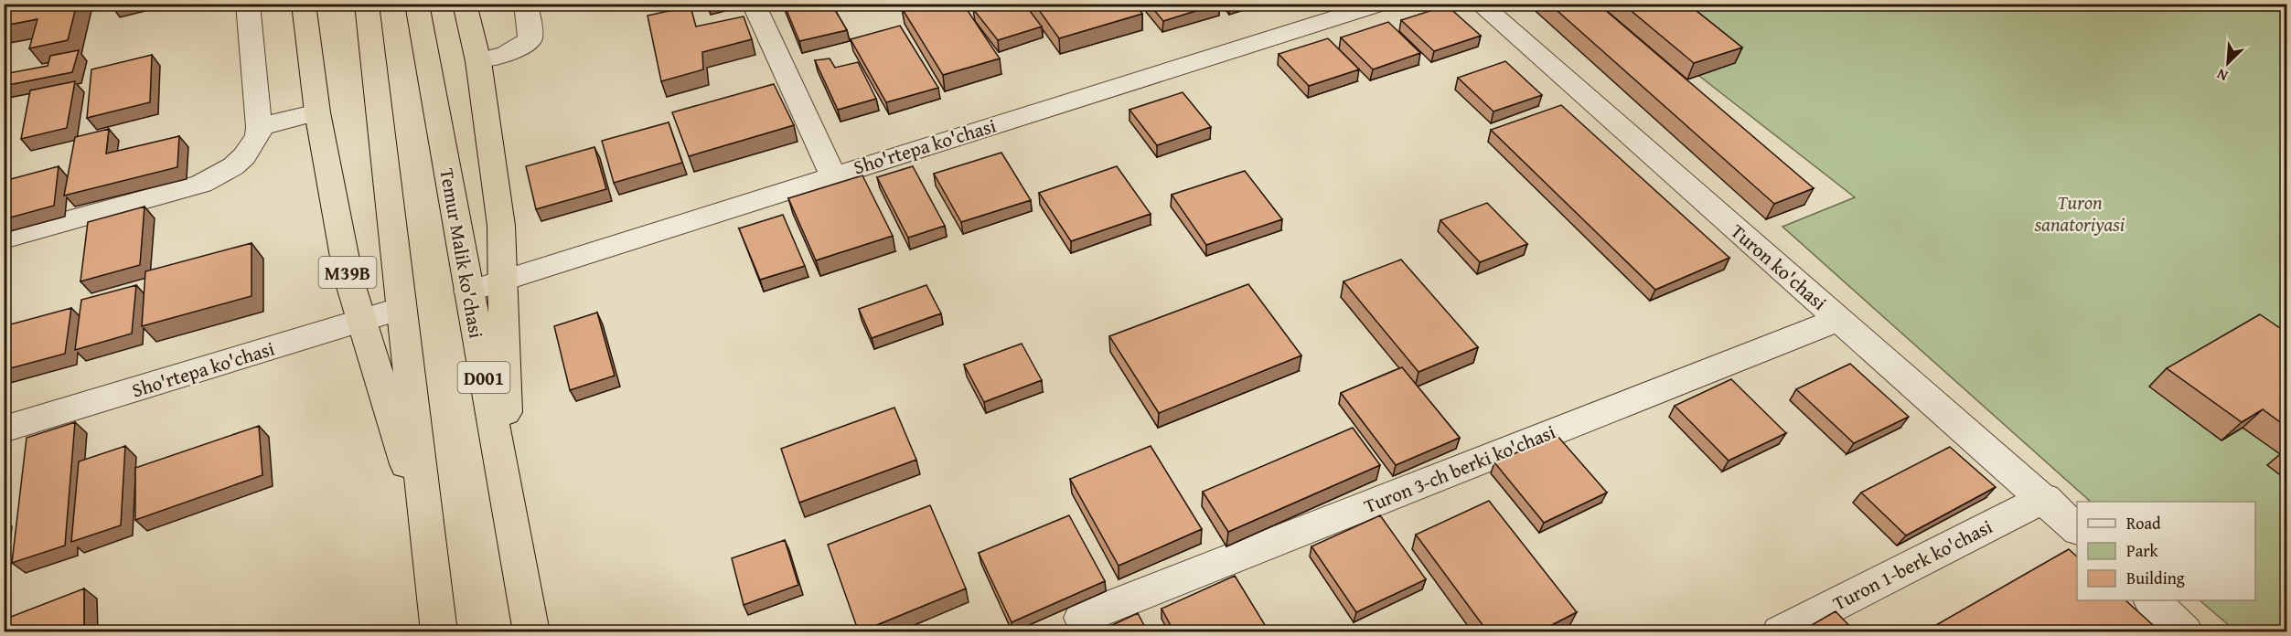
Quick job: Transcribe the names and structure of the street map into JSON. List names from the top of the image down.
{
  "streets": {
    "highway": ["Temur Malik ko'chasi", "M39B", "D001"],
    "street": [
      "Sho'rtepa ko'chasi",
      "Turon ko'chasi",
      "Turon 3-ch berki ko'chasi",
      "Turon 1-berk ko'chasi"
    ]
  },
  "crossings": [
    ["Sho'rtepa ko'chasi", "Temur Malik ko'chasi"],
    ["Sho'rtepa ko'chasi", "M39B"],
    ["Turon ko'chasi", "Turon 3-ch berki ko'chasi"],
    ["Turon ko'chasi", "Turon 1-berk ko'chasi"]
  ],
  "parks": ["Turon sanatoriyasi"],
  "legend": ["Road", "Park", "Building"],
  "north": "bottom left"
}
